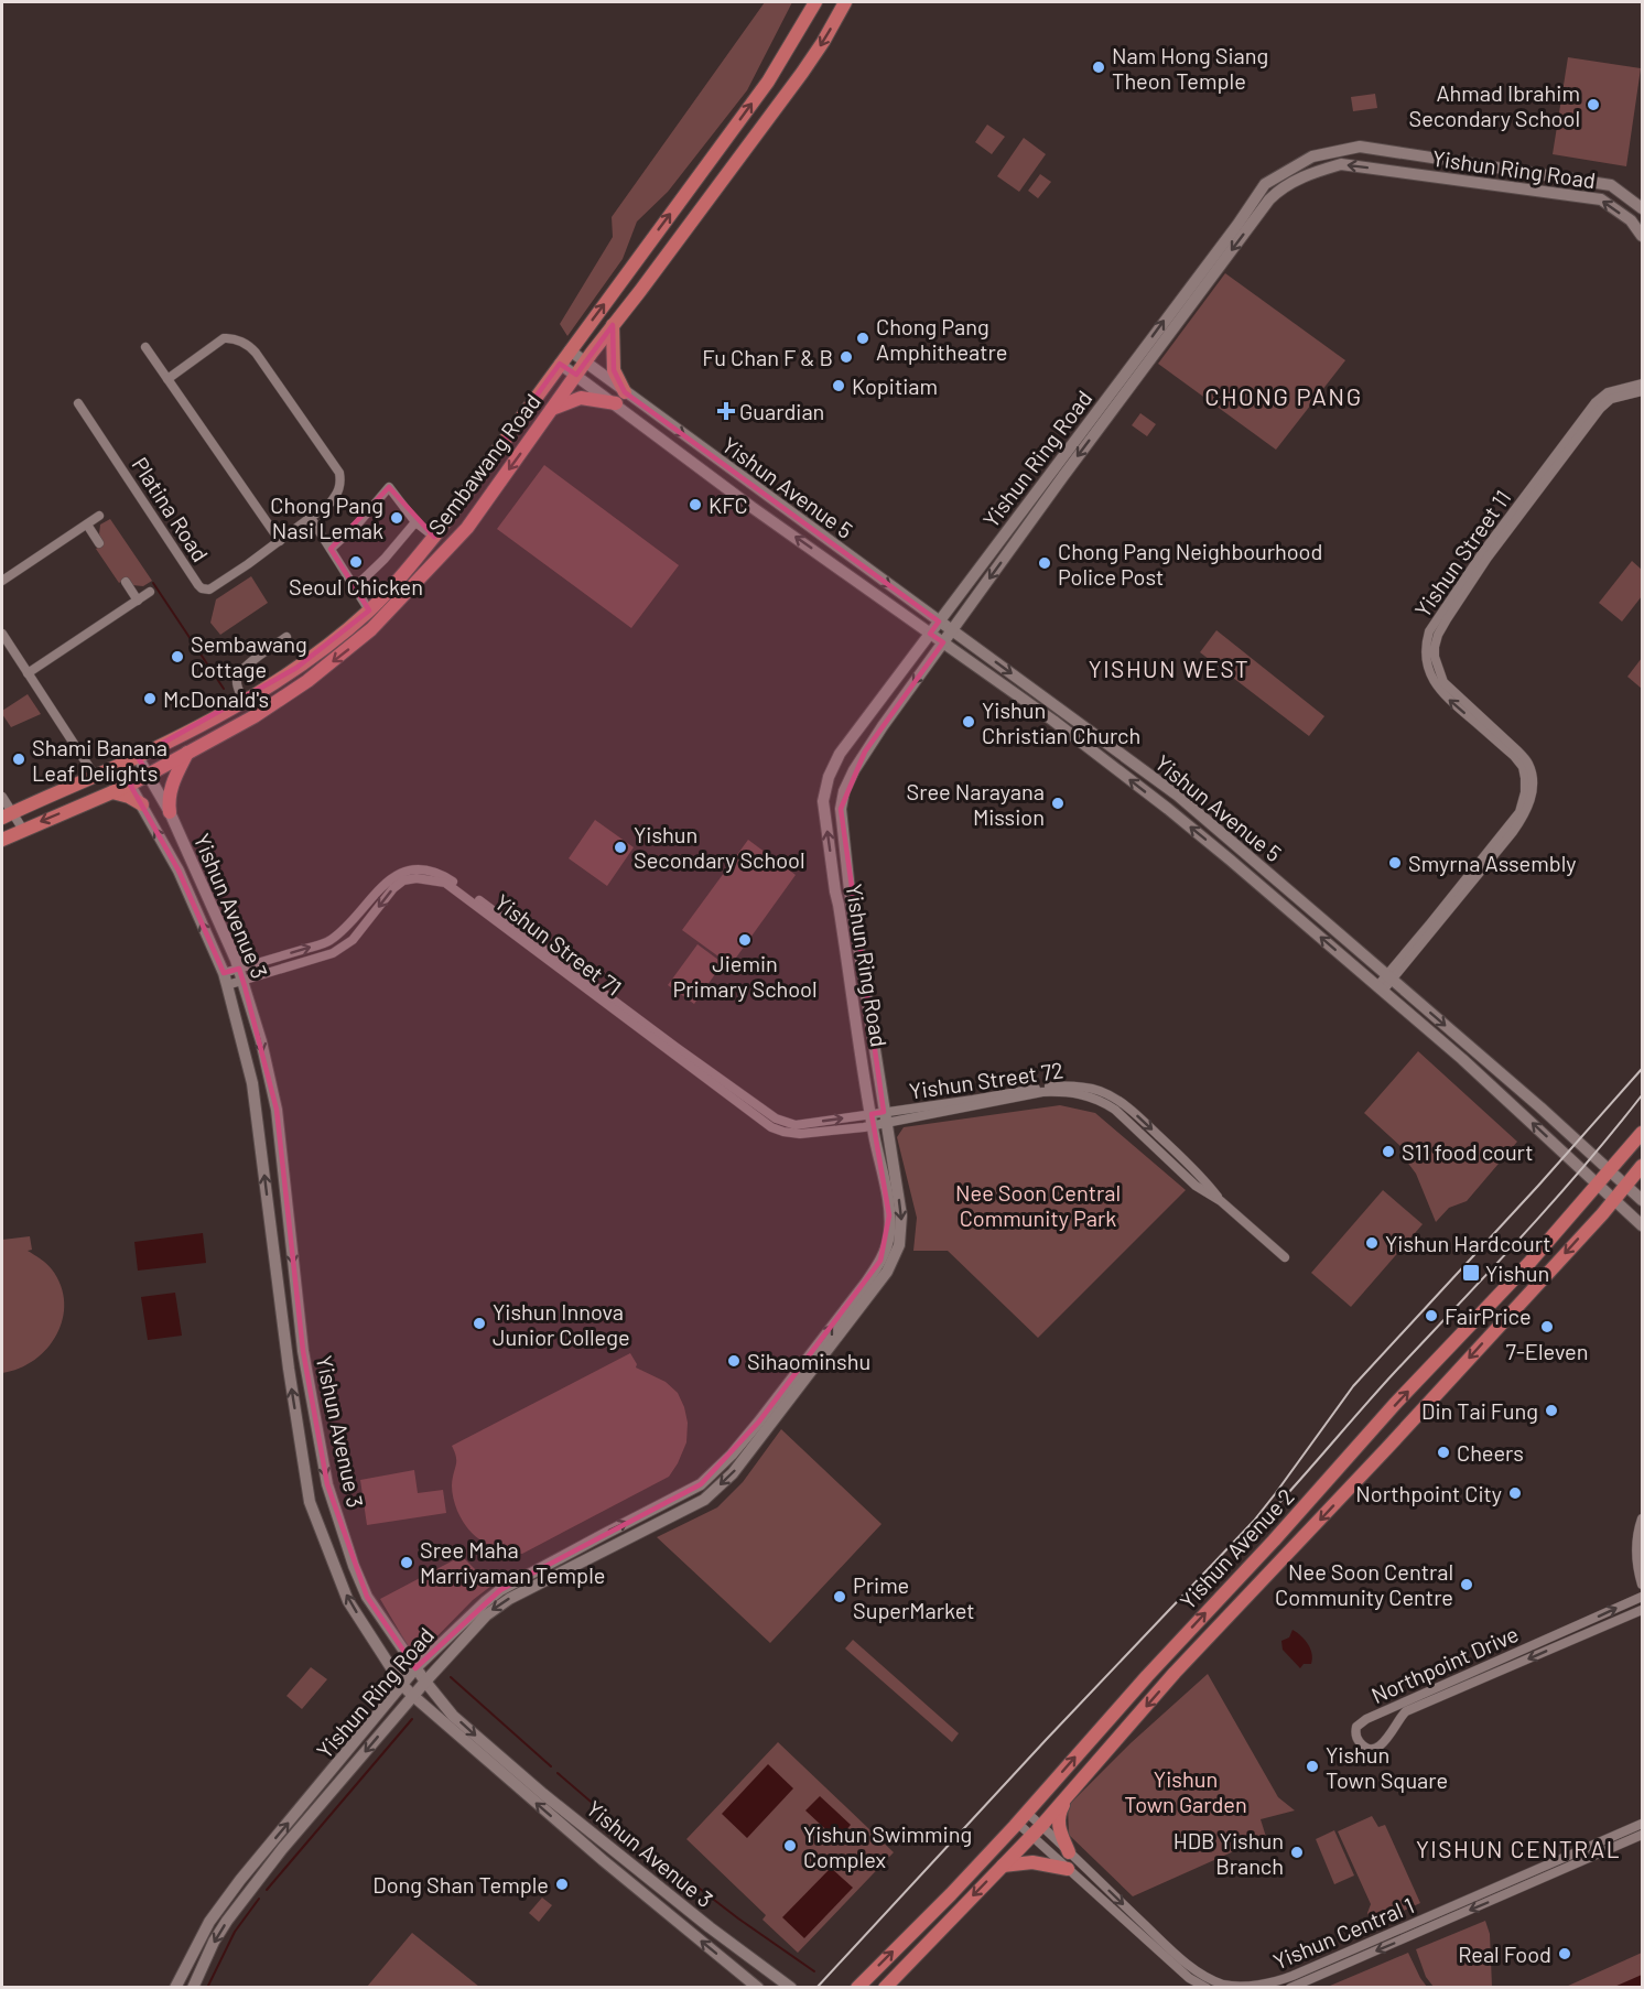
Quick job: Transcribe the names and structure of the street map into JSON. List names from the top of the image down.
{
  "streets": {
    "main road": [
      "Yishun Ring Road",
      "Sembawang Road",
      "Yishun Avenue 5",
      "Yishun Avenue 3",
      "Yishun Avenue 2"
    ],
    "street": [
      "Platina Road",
      "Yishun Street 11",
      "Yishun Street 71",
      "Yishun Street 72",
      "Northpoint Drive",
      "Yishun Central 1"
    ]
  },
  "crossings": [
    ["Yishun Ring Road", "Yishun Avenue 5"],
    ["Yishun Ring Road", "Yishun Avenue 3"],
    ["Yishun Ring Road", "Yishun Street 71"],
    ["Yishun Ring Road", "Yishun Street 72"],
    ["Sembawang Road", "Yishun Avenue 5"],
    ["Sembawang Road", "Yishun Avenue 3"],
    ["Yishun Avenue 5", "Yishun Street 11"],
    ["Yishun Avenue 5", "Yishun Avenue 2"],
    ["Yishun Avenue 3", "Yishun Street 71"],
    ["Yishun Street 71", "Yishun Street 72"],
    ["Yishun Avenue 2", "Yishun Central 1"]
  ],
  "one_way": ["Yishun Street 11"],
  "districts": ["CHONG PANG", "YISHUN WEST", "YISHUN CENTRAL"],
  "parks": ["Nee Soon Central Community Park", "Yishun Town Garden"],
  "places": {
    "other": [
      "Nam Hong Siang Theon Temple",
      "Ahmad Ibrahim Secondary School",
      "Chong Pang Amphitheatre",
      "Fu Chan F & B",
      "Kopitiam",
      "KFC",
      "Chong Pang Nasi Lemak",
      "Seoul Chicken",
      "Chong Pang Neighbourhood Police Post",
      "Sembawang Cottage",
      "McDonald's",
      "Yishun Christian Church",
      "Shami Banana Leaf Delights",
      "Sree Narayana Mission",
      "Yishun Secondary School",
      "Smyrna Assembly",
      "Jiemin Primary School",
      "S11 food court",
      "Yishun Hardcourt",
      "FairPrice",
      "Yishun Innova Junior College",
      "7-Eleven",
      "Sihaominshu",
      "Din Tai Fung",
      "Cheers",
      "Northpoint City",
      "Sree Maha Marriyaman Temple",
      "Nee Soon Central Community Centre",
      "Prime SuperMarket",
      "Yishun Town Square",
      "Yishun Swimming Complex",
      "HDB Yishun Branch",
      "Dong Shan Temple",
      "Real Food"
    ],
    "health": ["Guardian"],
    "transit": ["Yishun"]
  }
}
